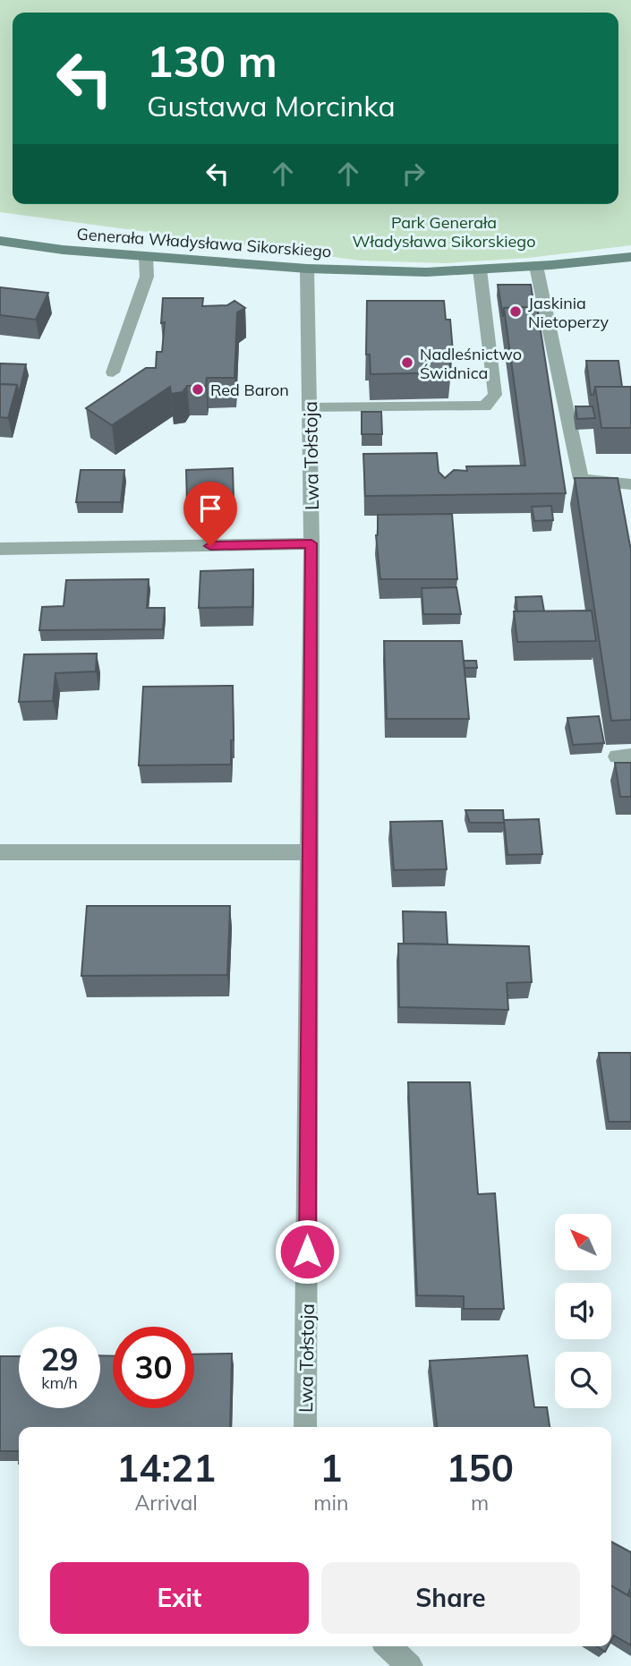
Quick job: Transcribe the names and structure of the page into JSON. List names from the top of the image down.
{
  "streets": {
    "street": ["Generała Władysława Sikorskiego", "Lwa Tołstoja"]
  },
  "crossings": [
    ["Generała Władysława Sikorskiego", "Lwa Tołstoja"]
  ],
  "parks": ["Park Generała Władysława Sikorskiego"],
  "places": ["Jaskinia Nietoperzy", "Nadleśnictwo Świdnica", "Red Baron"],
  "north": "top left",
  "page": {
    "turn": ["130 m", "Gustawa Morcinka"],
    "speed": "29 km/h",
    "limit": "30",
    "eta": [
      "14:21",
      "Arrival",
      "1",
      "min",
      "150",
      "m"
    ],
    "buttons": ["Exit", "Share"]
  }
}
